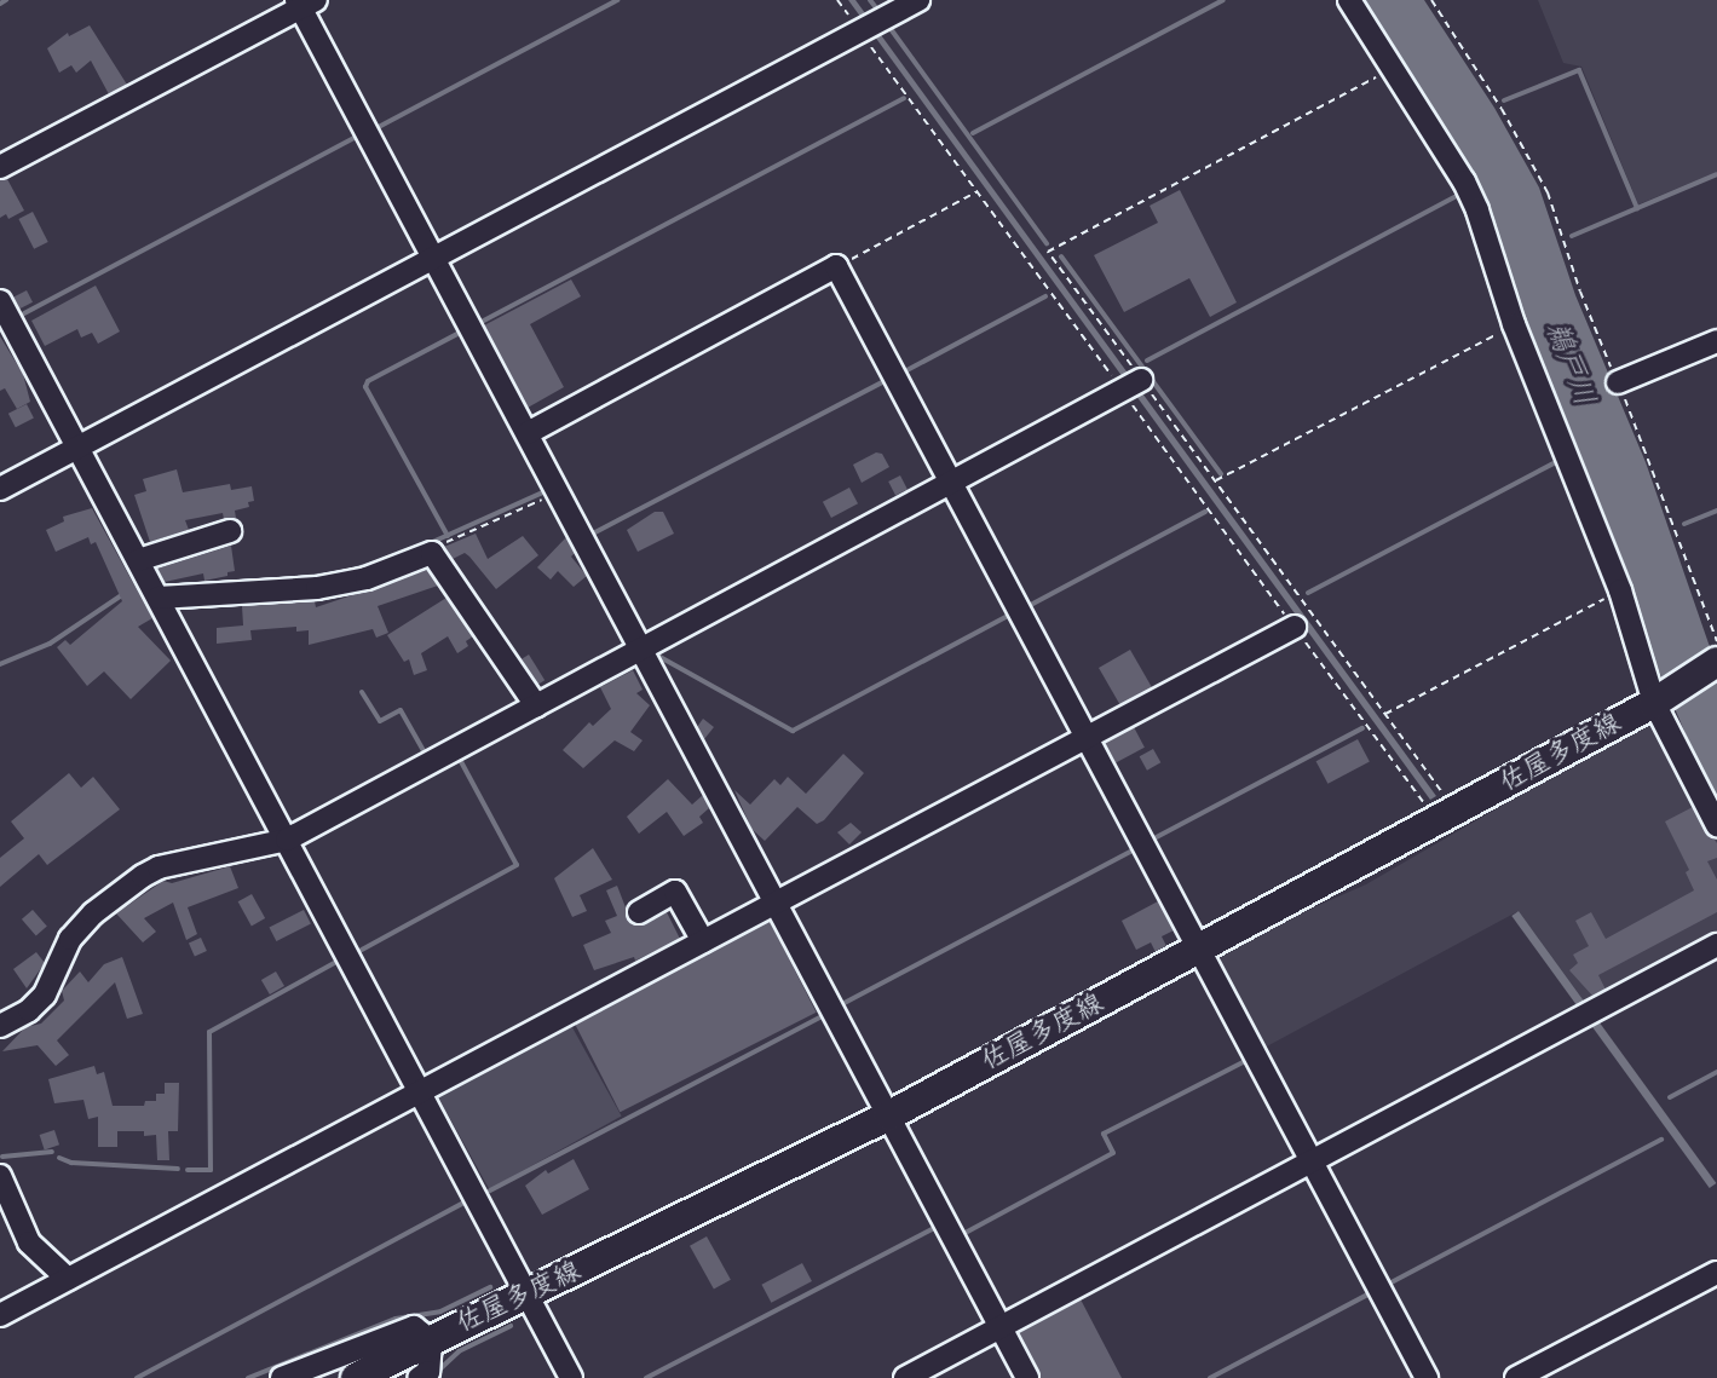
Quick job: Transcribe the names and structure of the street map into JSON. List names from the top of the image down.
{
  "streets": {
    "main road": ["佐屋多度線"]
  },
  "water": ["鵜戸川"]
}
